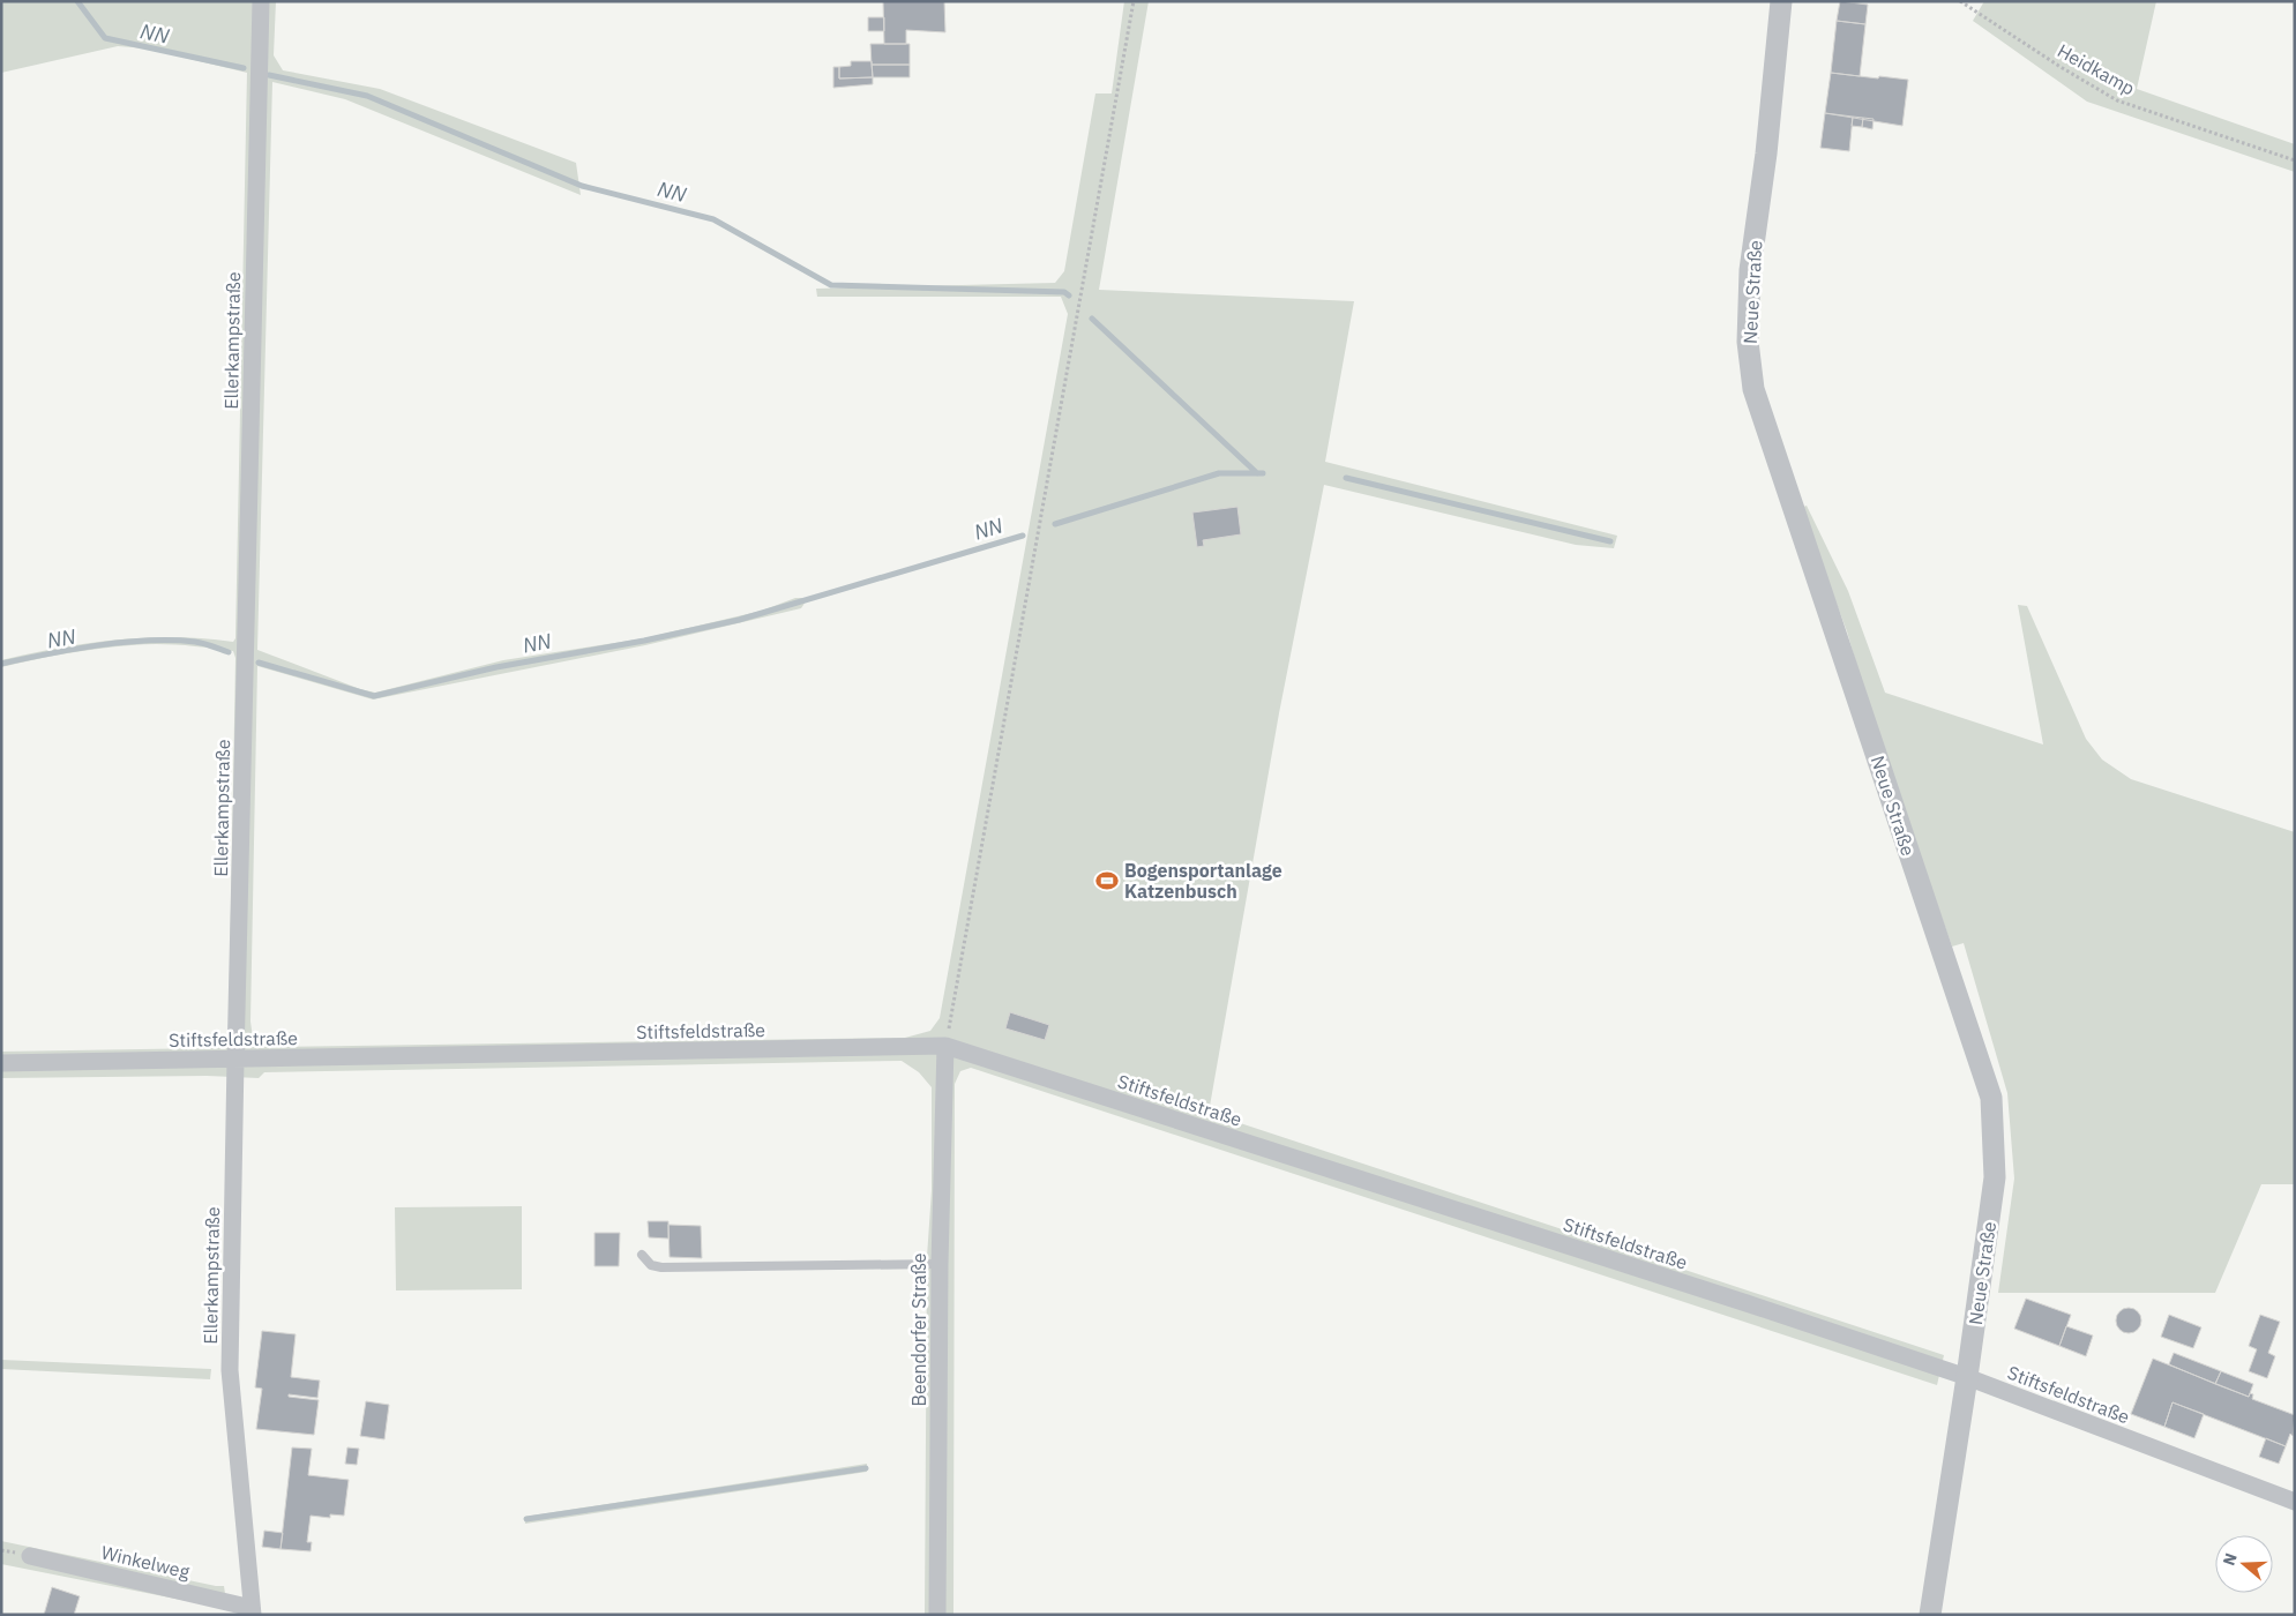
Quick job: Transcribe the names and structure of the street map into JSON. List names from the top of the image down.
{
  "streets": {
    "street": [
      "Neue Straße",
      "Ellerkampstraße",
      "Stiftsfeldstraße",
      "Beendorfer Straße",
      "Winkelweg"
    ],
    "path": ["Heidkamp"]
  },
  "crossings": [
    ["Neue Straße", "Stiftsfeldstraße"],
    ["Ellerkampstraße", "Stiftsfeldstraße"],
    ["Ellerkampstraße", "Winkelweg"],
    ["Stiftsfeldstraße", "Beendorfer Straße"]
  ],
  "water": ["NN"],
  "places": {
    "sports": ["Bogensportanlage Katzenbusch"]
  },
  "north": "left"
}
